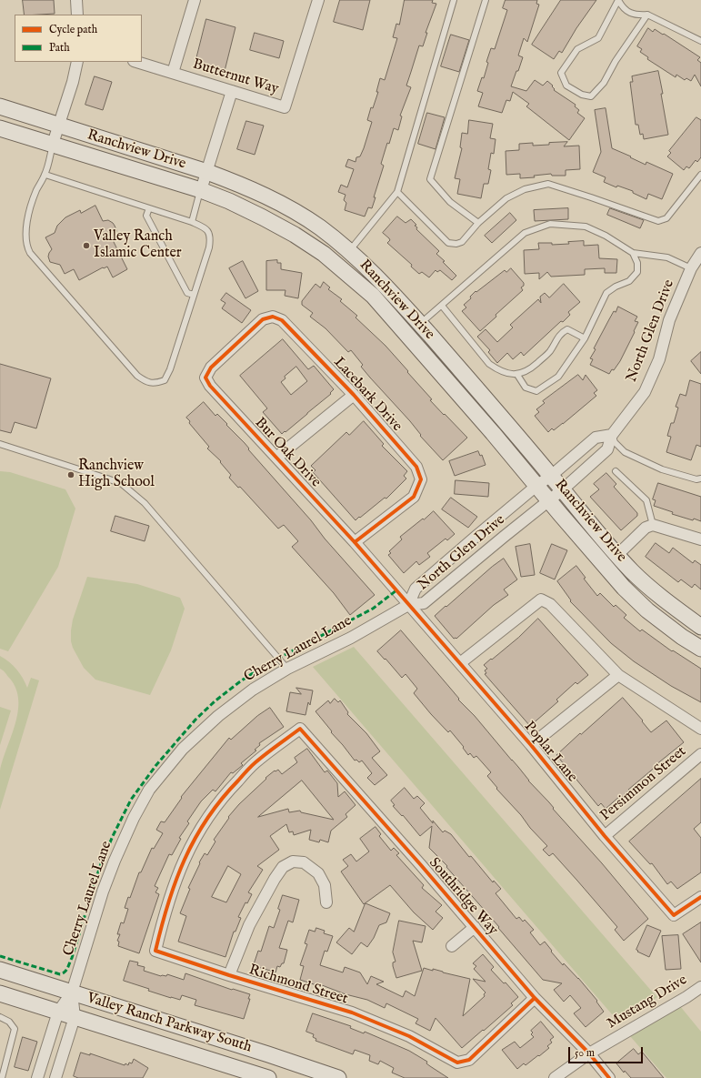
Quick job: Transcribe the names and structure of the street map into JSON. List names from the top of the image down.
{
  "streets": {
    "street": [
      "Butternut Way",
      "Ranchview Drive",
      "North Glen Drive",
      "Lacebark Drive",
      "Bur Oak Drive",
      "Cherry Laurel Lane",
      "Poplar Lane",
      "Persimmon Street",
      "Southridge Way",
      "Richmond Street",
      "Mustang Drive",
      "Valley Ranch Parkway South"
    ]
  },
  "crossings": [
    ["Ranchview Drive", "North Glen Drive"],
    ["North Glen Drive", "Bur Oak Drive"],
    ["North Glen Drive", "Cherry Laurel Lane"],
    ["North Glen Drive", "Poplar Lane"],
    ["Lacebark Drive", "Bur Oak Drive"],
    ["Bur Oak Drive", "Cherry Laurel Lane"],
    ["Bur Oak Drive", "Poplar Lane"],
    ["Cherry Laurel Lane", "Poplar Lane"],
    ["Cherry Laurel Lane", "Valley Ranch Parkway South"],
    ["Poplar Lane", "Persimmon Street"],
    ["Southridge Way", "Richmond Street"],
    ["Southridge Way", "Mustang Drive"]
  ],
  "places": ["Valley Ranch Islamic Center", "Ranchview High School"],
  "legend": ["Cycle path", "Path"],
  "scale_bar": "50 m"
}
